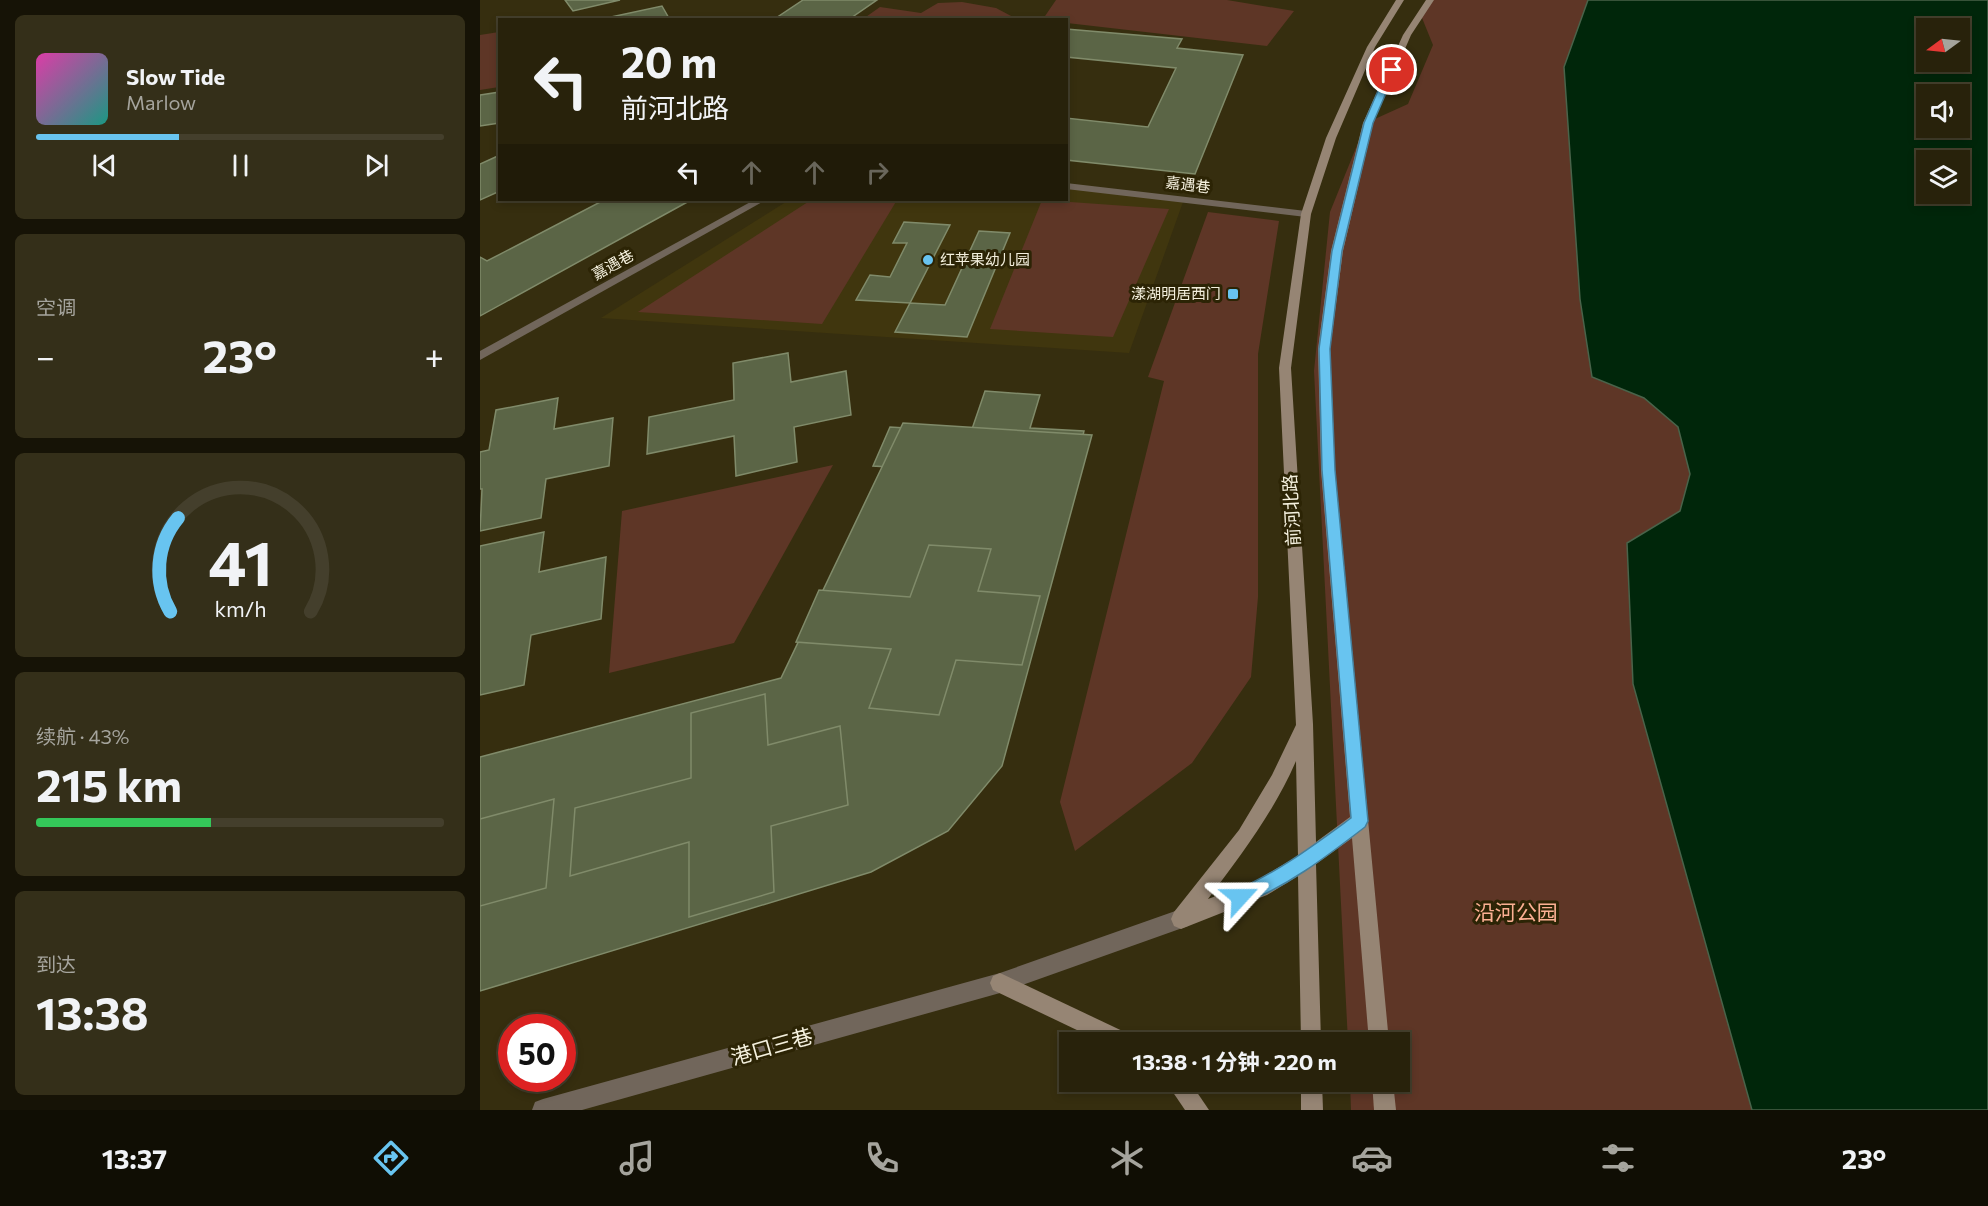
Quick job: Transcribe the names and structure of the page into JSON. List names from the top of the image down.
{
  "streets": {
    "main road": ["前河北路"],
    "street": ["嘉遇巷", "港口三巷"]
  },
  "crossings": [
    ["嘉遇巷", "前河北路"]
  ],
  "parks": ["沿河公园"],
  "places": {
    "other": ["红苹果幼儿园"],
    "transit": ["漾湖明居西门"]
  },
  "north": "left",
  "page": {
    "turn": ["20 m", "前河北路"],
    "song": ["Slow Tide", "Marlow"],
    "tile": [
      "空调",
      ["续航 · 43%", "215 km"],
      ["到达", "13:38"]
    ],
    "heat": ["−", "23°", "+"],
    "limit": "50",
    "trip": "13:38 · 1 分钟 · 220 m",
    "tabs": ["13:37", "23°"],
    "gauge": ["41", "km/h"]
  }
}
